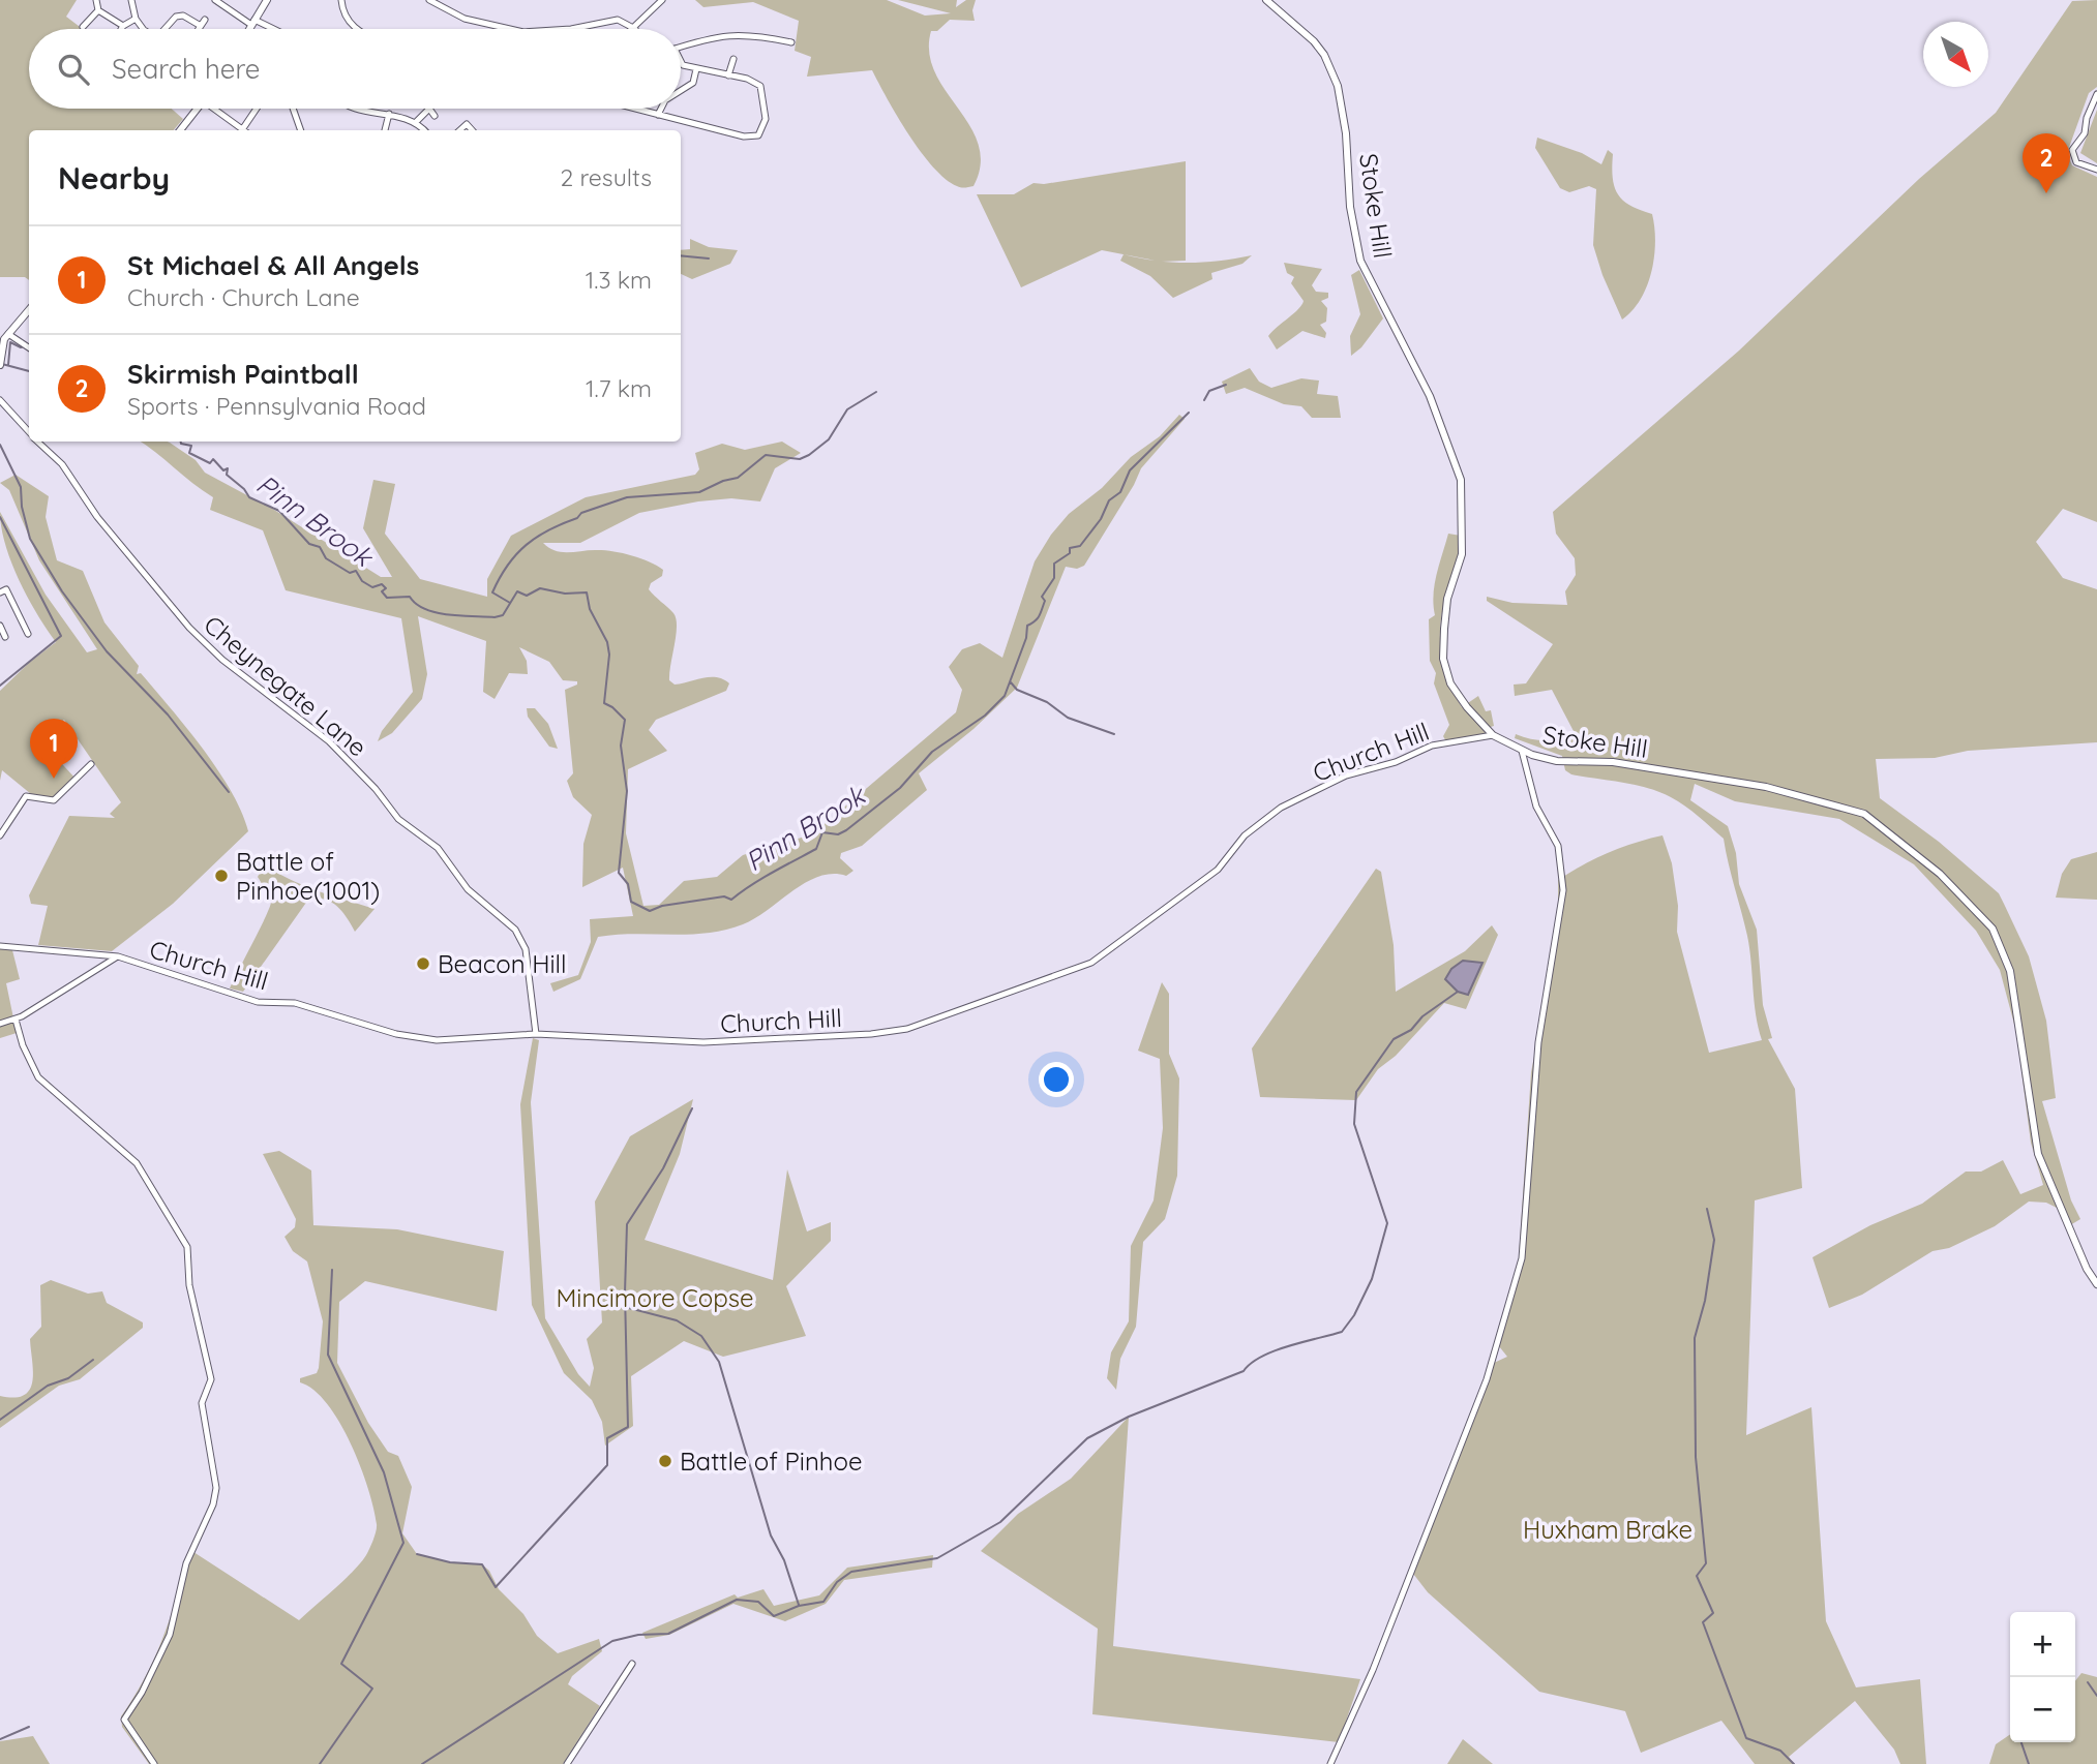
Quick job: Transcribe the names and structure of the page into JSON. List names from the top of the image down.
{
  "streets": {
    "street": ["Stoke Hill", "Cheynegate Lane", "Church Hill"]
  },
  "crossings": [
    ["Stoke Hill", "Church Hill"],
    ["Cheynegate Lane", "Church Hill"]
  ],
  "water": ["Pinn Brook"],
  "parks": ["Mincimore Copse", "Huxham Brake"],
  "places": ["Battle of Pinhoe(1001)", "Beacon Hill", "Battle of Pinhoe"],
  "north": "bottom right",
  "page": {
    "search": "Search here",
    "heading": ["Nearby", "2 results"],
    "pins": ["2", "1"],
    "list": [
      {
        "mark": "1",
        "name": "St Michael & All Angels",
        "note": "Church · Church Lane",
        "value": "1.3 km"
      },
      {
        "mark": "2",
        "name": "Skirmish Paintball",
        "note": "Sports · Pennsylvania Road",
        "value": "1.7 km"
      }
    ],
    "map_buttons": ["+", "−"]
  }
}
